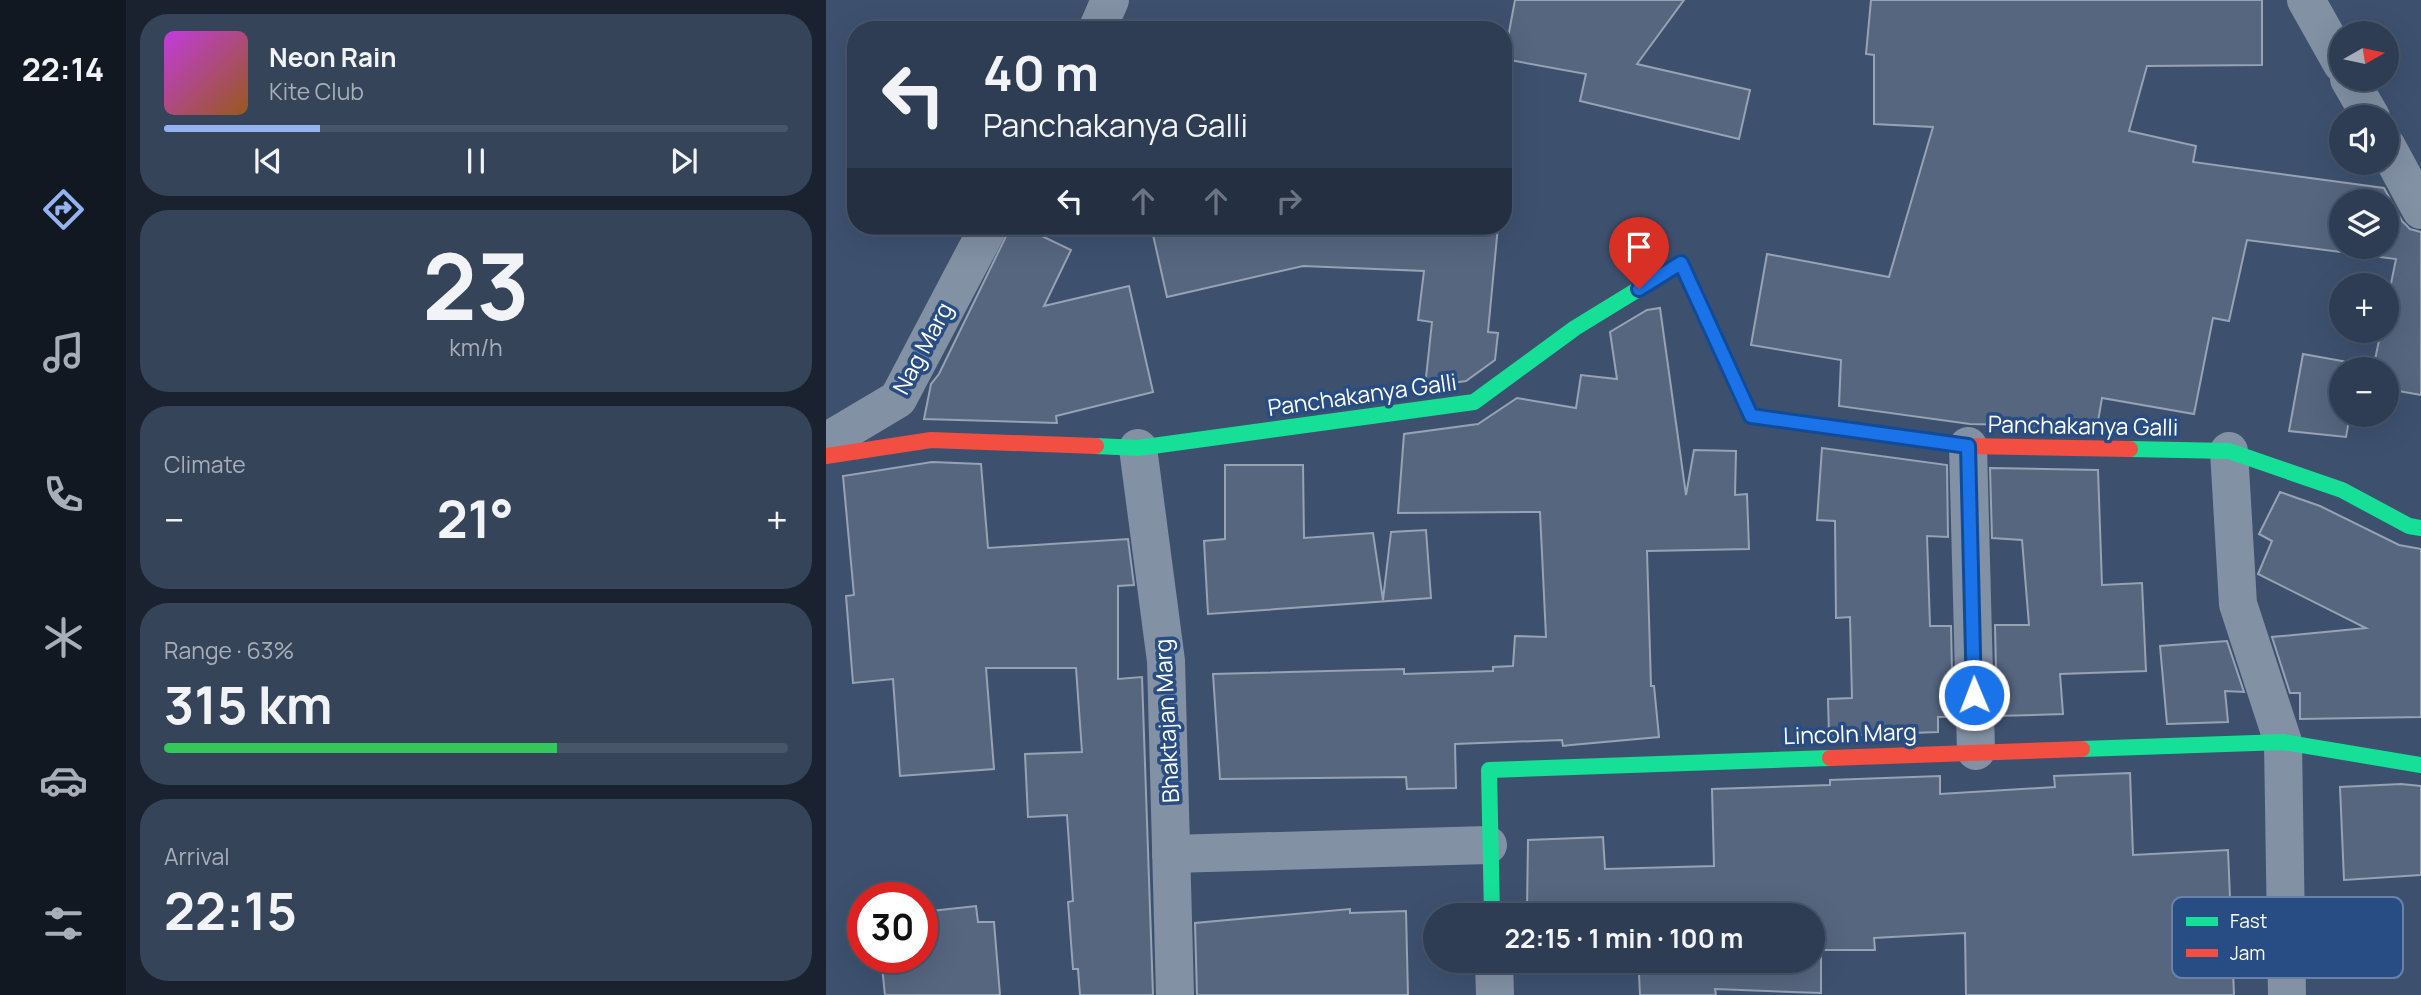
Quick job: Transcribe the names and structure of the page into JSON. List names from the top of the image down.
{
  "streets": {
    "street": [
      "Nag Marg",
      "Panchakanya Galli",
      "Bhaktajan Marg",
      "Lincoln Marg"
    ]
  },
  "crossings": [
    ["Panchakanya Galli", "Bhaktajan Marg"]
  ],
  "legend": ["Fast", "Jam"],
  "north": "right",
  "page": {
    "tabs": "22:14",
    "map_buttons": ["+", "−"],
    "turn": ["40 m", "Panchakanya Galli"],
    "song": ["Neon Rain", "Kite Club"],
    "tile": [
      ["23", "km/h"],
      "Climate",
      ["Range · 63%", "315 km"],
      ["Arrival", "22:15"]
    ],
    "heat": ["−", "21°", "+"],
    "limit": "30",
    "trip": "22:15 · 1 min · 100 m"
  }
}
